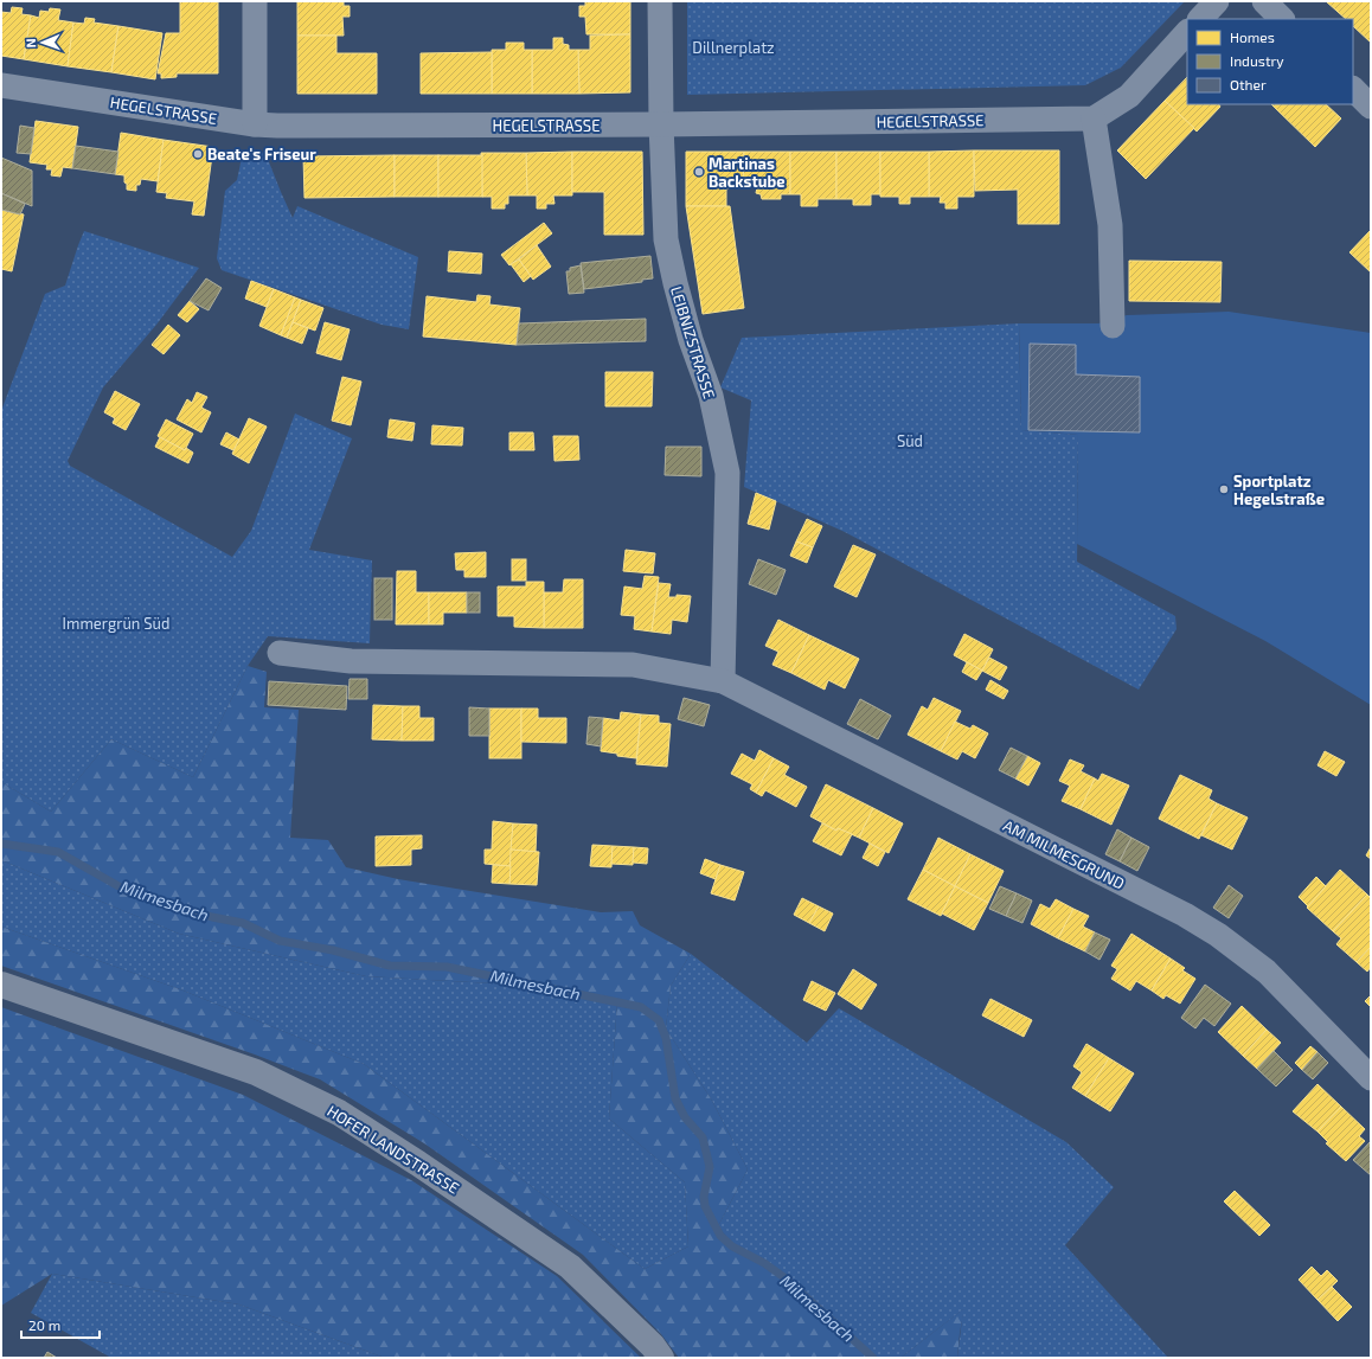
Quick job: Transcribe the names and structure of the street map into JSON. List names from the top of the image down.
{
  "streets": {
    "main road": ["HOFER LANDSTRASSE"],
    "street": ["HEGELSTRASSE", "LEIBNIZSTRASSE", "AM MILMESGRUND"]
  },
  "crossings": [
    ["HEGELSTRASSE", "LEIBNIZSTRASSE"],
    ["LEIBNIZSTRASSE", "AM MILMESGRUND"]
  ],
  "water": ["Milmesbach"],
  "parks": ["Dillnerplatz", "Süd", "Immergrün Süd"],
  "places": ["Beate's Friseur", "Martinas Backstube", "Sportplatz Hegelstraße"],
  "legend": ["Homes", "Industry", "Other"],
  "scale_bar": "20 m",
  "north": "left"
}
